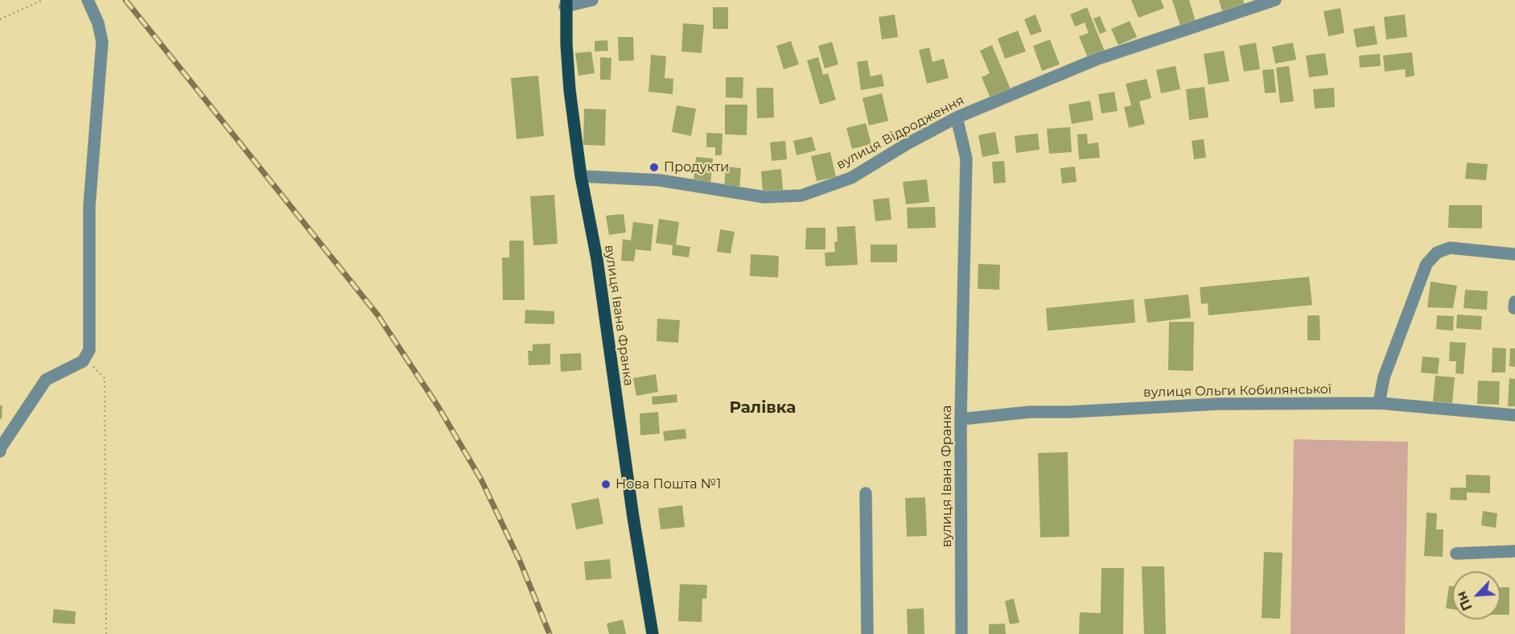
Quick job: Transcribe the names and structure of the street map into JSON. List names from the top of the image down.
{
  "streets": {
    "main road": ["вулиця Івана Франка"],
    "street": ["вулиця Відродження", "вулиця Ольги Кобилянської"]
  },
  "crossings": [
    ["вулиця Відродження", "вулиця Івана Франка"],
    ["вулиця Івана Франка", "вулиця Ольги Кобилянської"]
  ],
  "districts": ["Ралівка"],
  "places": ["Продукти", "Нова Пошта №1"],
  "north": "bottom left"
}
